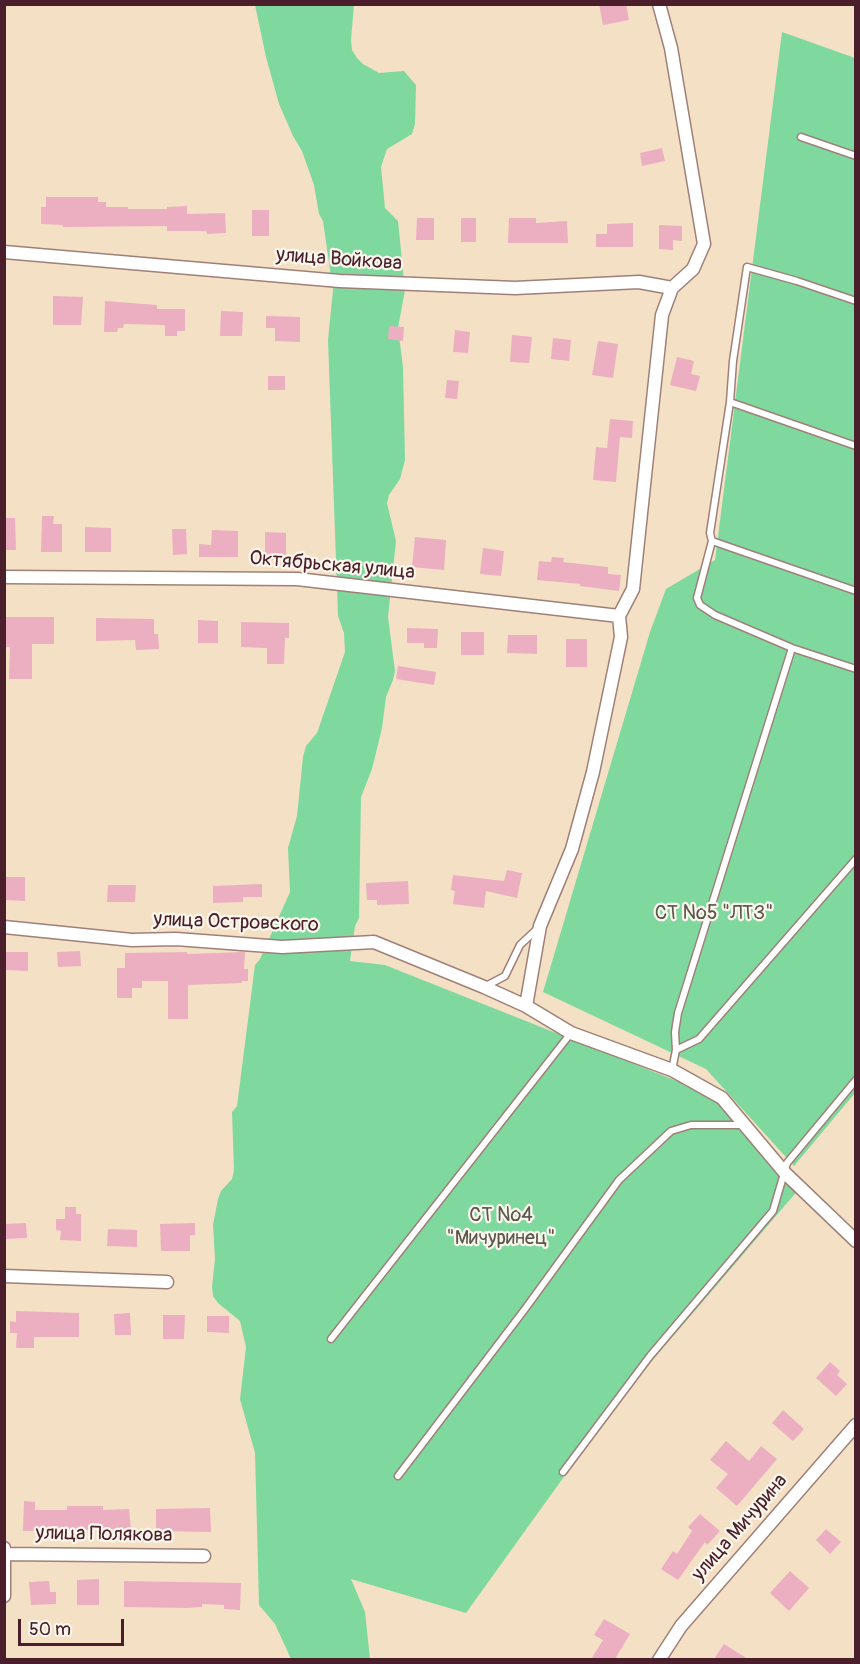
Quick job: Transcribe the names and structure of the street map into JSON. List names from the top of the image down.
{
  "streets": {
    "street": [
      "улица Войкова",
      "Октябрьская улица",
      "улица Островского",
      "улица Мичурина",
      "улица Полякова"
    ]
  },
  "parks": ["СТ №5 \"ЛТЗ\"", "СТ №4 \"Мичуринец\""],
  "scale_bar": "50 m"
}
